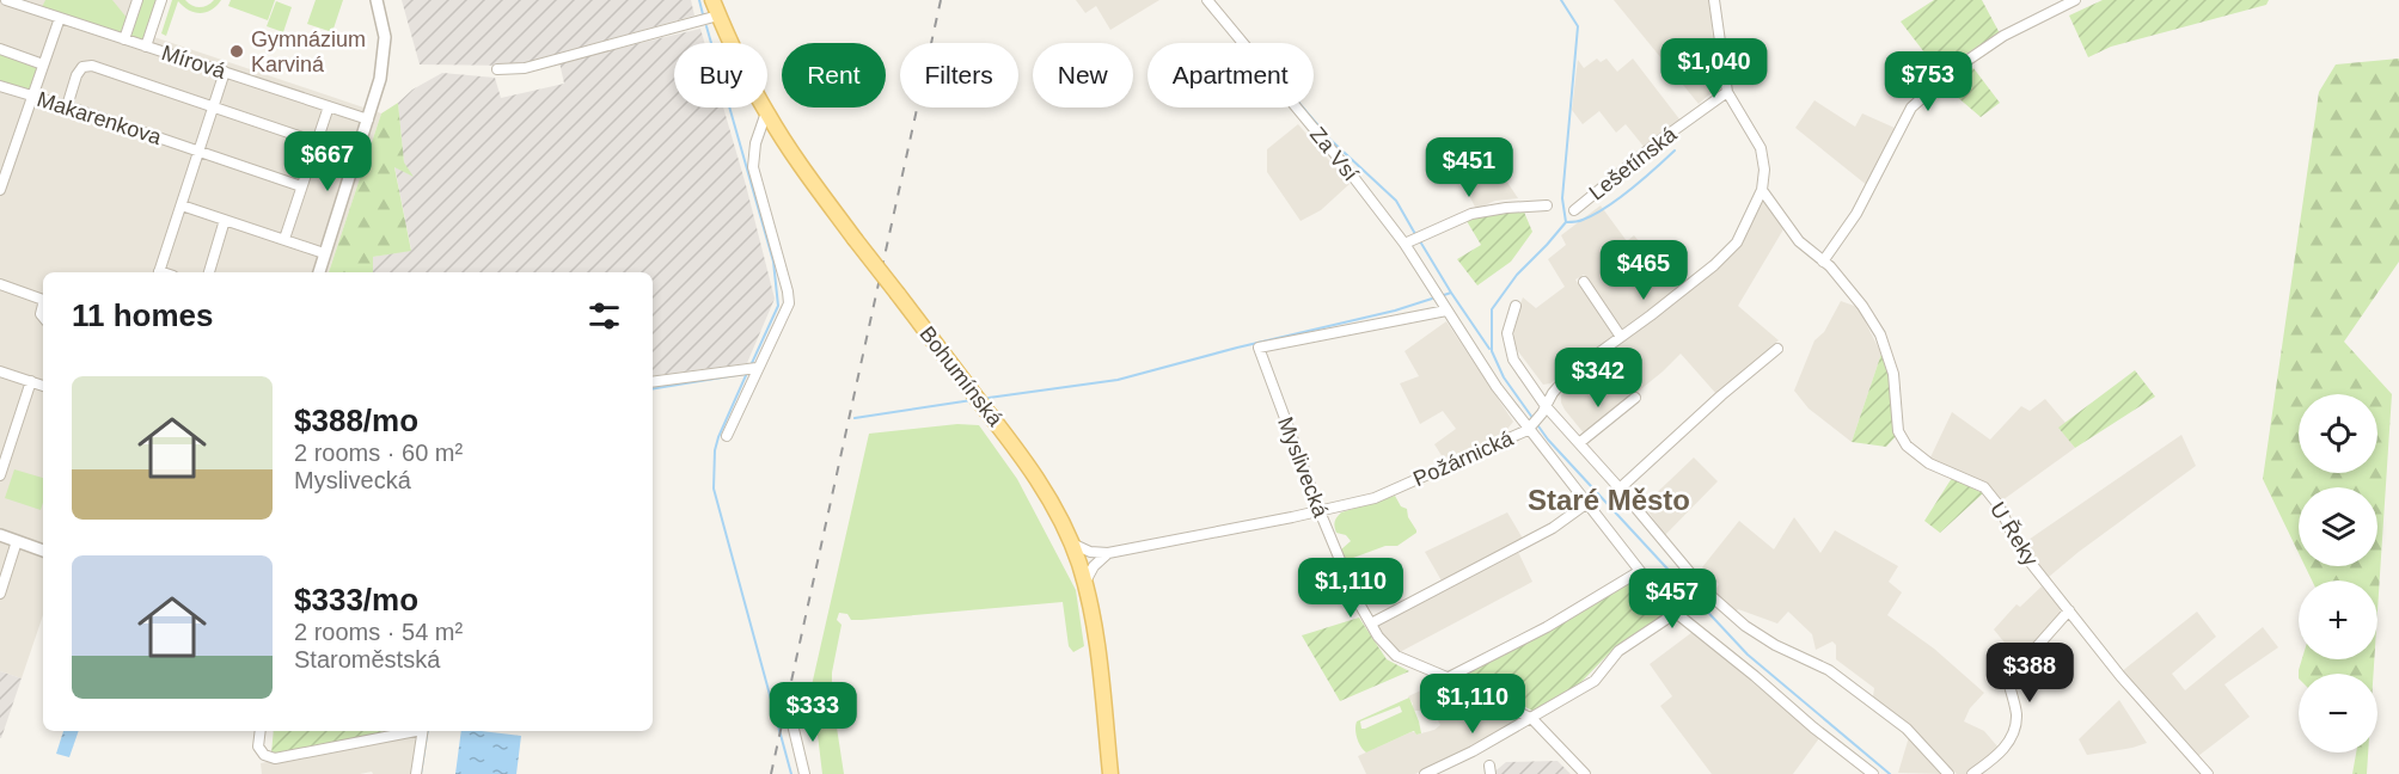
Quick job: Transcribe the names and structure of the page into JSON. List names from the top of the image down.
{
  "streets": {
    "main road": ["Bohumínská"],
    "street": [
      "Mírová",
      "Makarenkova",
      "Za Vsí",
      "Lešetínská",
      "Požárnická",
      "Myslivecká",
      "U Řeky"
    ]
  },
  "crossings": [
    ["Mírová", "Makarenkova"],
    ["Za Vsí", "Požárnická"],
    ["Za Vsí", "Myslivecká"],
    ["Požárnická", "Myslivecká"]
  ],
  "districts": ["Staré Město"],
  "places": ["Gymnázium Karviná"],
  "page": {
    "price": [
      "$1,040",
      "$753",
      "$667",
      "$451",
      "$465",
      "$342",
      "$1,110",
      "$457",
      "$388",
      "$1,110",
      "$333"
    ],
    "chip": [
      "Buy",
      "Rent",
      "Filters",
      "New",
      "Apartment"
    ],
    "heading": "11 homes",
    "list": [
      {
        "name": "$388/mo",
        "note": "2 rooms · 60 m² · Myslivecká"
      },
      {
        "name": "$333/mo",
        "note": "2 rooms · 54 m² · Staroměstská"
      }
    ],
    "map_buttons": ["+", "−"]
  }
}
